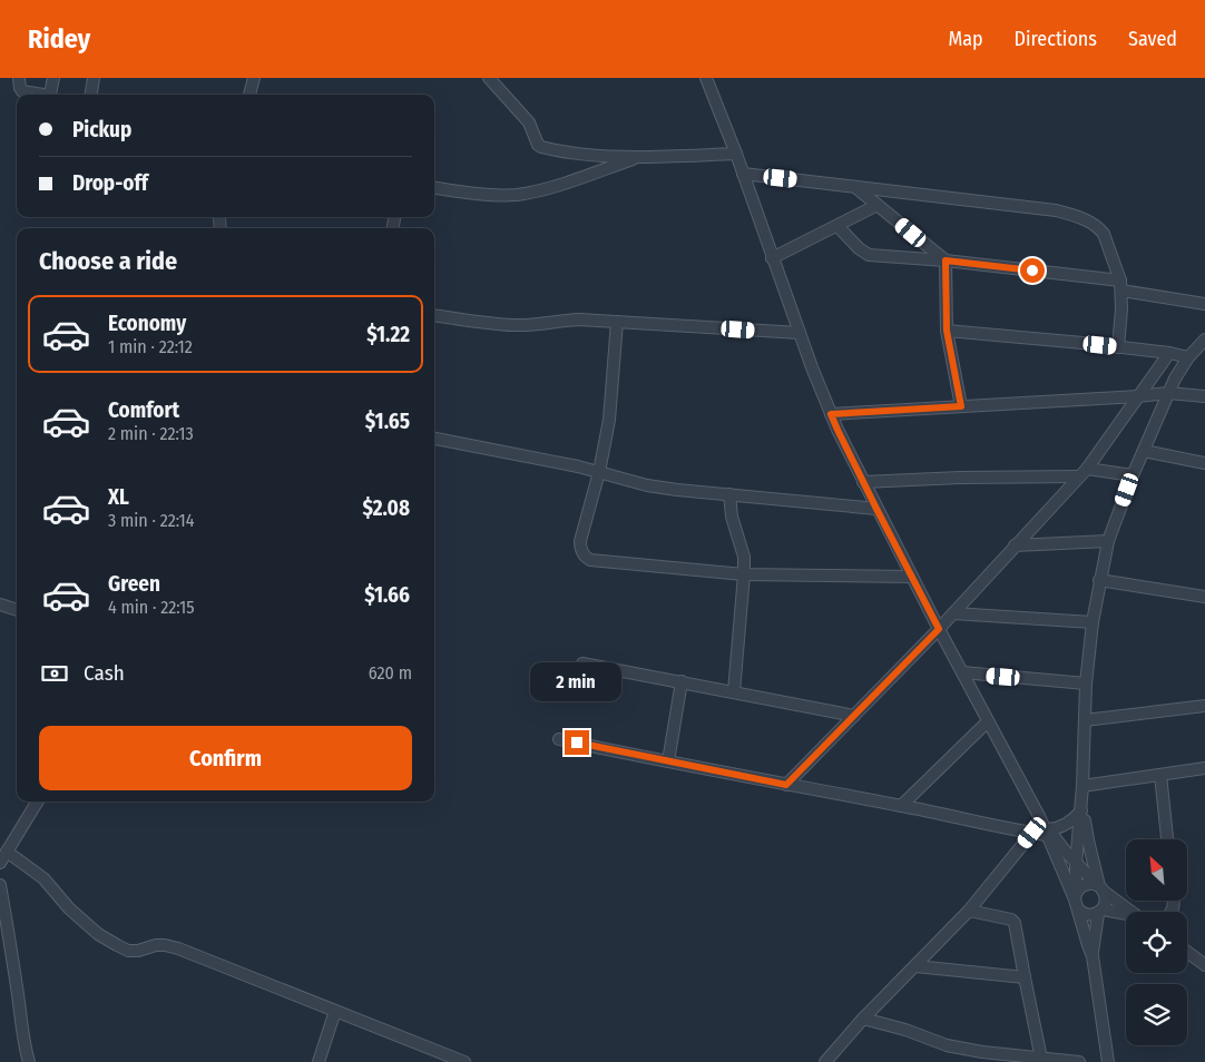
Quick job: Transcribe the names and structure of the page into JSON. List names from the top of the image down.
{
  "north": "top left",
  "page": {
    "header": "Ridey",
    "nav": ["Map", "Directions", "Saved"],
    "banner": ["Pickup", "Drop-off"],
    "heading": "Choose a ride",
    "list": [
      {
        "name": "Economy",
        "note": "1 min · 22:12",
        "value": "$1.22"
      },
      {
        "name": "Comfort",
        "note": "2 min · 22:13",
        "value": "$1.65"
      },
      {
        "name": "XL",
        "note": "3 min · 22:14",
        "value": "$2.08"
      },
      {
        "name": "Green",
        "note": "4 min · 22:15",
        "value": "$1.66"
      }
    ],
    "pay": ["Cash", "620 m"],
    "bubble": "2 min",
    "buttons": "Confirm"
  }
}
